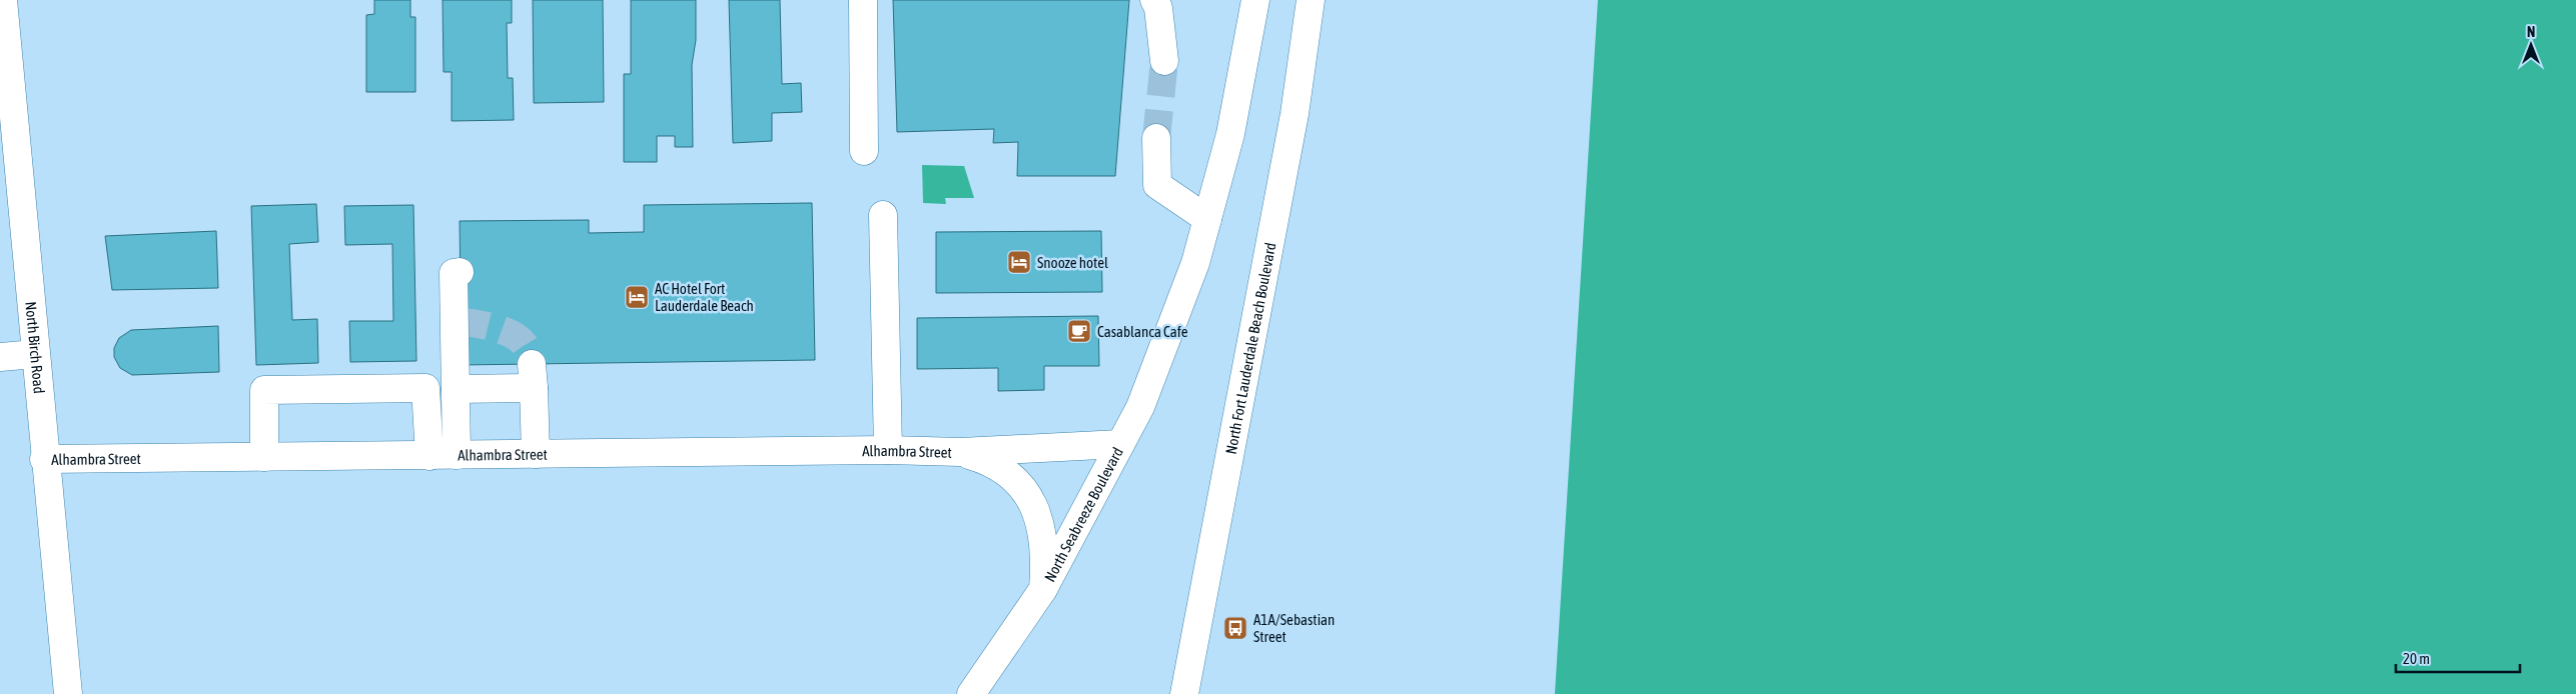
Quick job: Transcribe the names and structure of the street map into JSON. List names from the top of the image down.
{
  "streets": {
    "street": [
      "North Birch Road",
      "North Fort Lauderdale Beach Boulevard",
      "Alhambra Street",
      "North Seabreeze Boulevard"
    ]
  },
  "crossings": [
    ["North Birch Road", "Alhambra Street"],
    ["Alhambra Street", "North Seabreeze Boulevard"]
  ],
  "places": {
    "hotel": ["Snooze hotel", "AC Hotel Fort Lauderdale Beach"],
    "cafe": ["Casablanca Cafe"],
    "bus stop": ["A1A/Sebastian Street"]
  },
  "scale_bar": "20 m",
  "north": "top"
}
